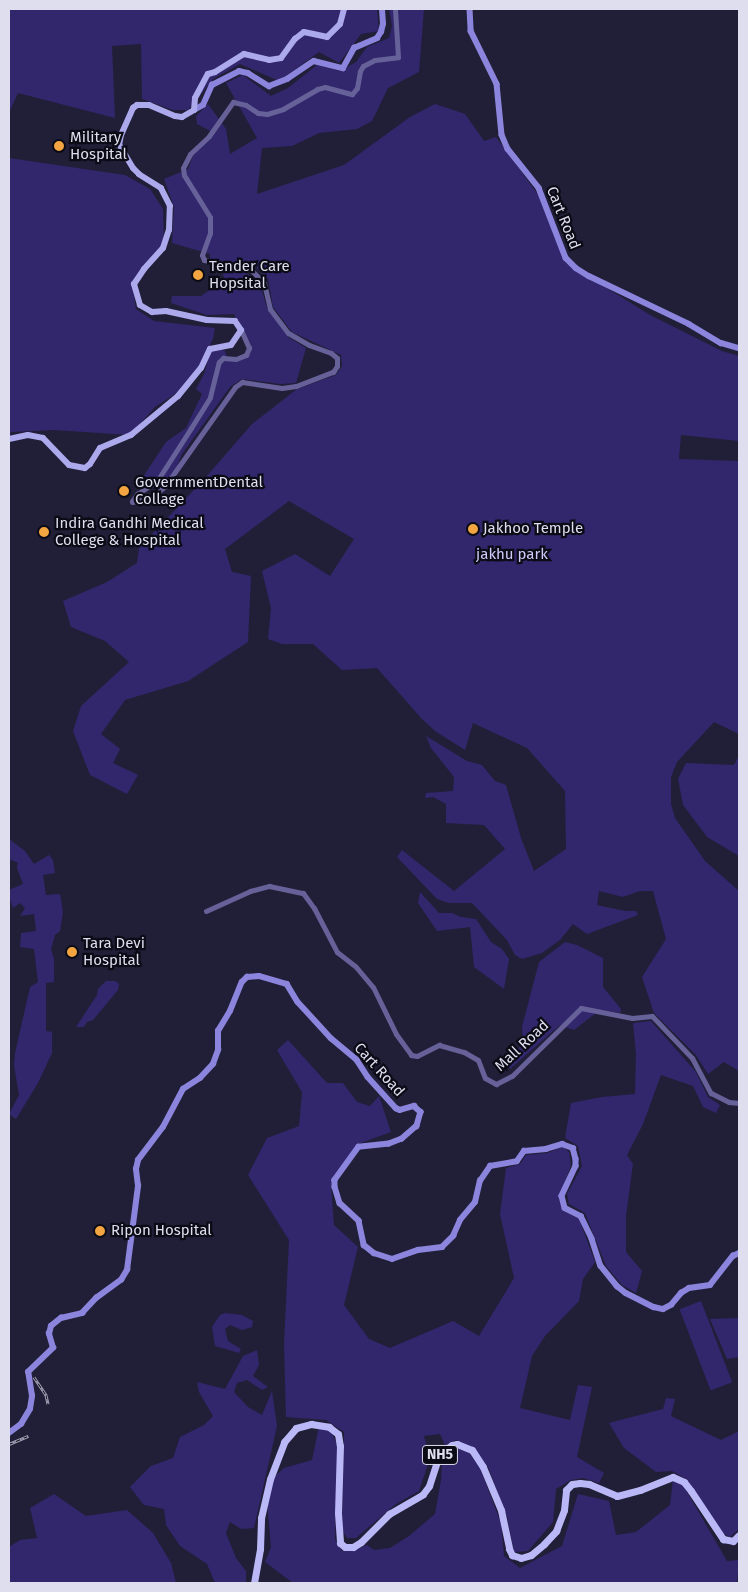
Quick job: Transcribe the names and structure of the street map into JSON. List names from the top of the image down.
{
  "streets": {
    "highway": ["NH5"],
    "main road": ["Cart Road"],
    "street": ["Mall Road"]
  },
  "parks": ["jakhu park"],
  "places": [
    "Military Hospital",
    "Tender Care Hopsital",
    "GovernmentDental Collage",
    "Jakhoo Temple",
    "Indira Gandhi Medical College & Hospital",
    "Tara Devi Hospital",
    "Ripon Hospital"
  ]
}
